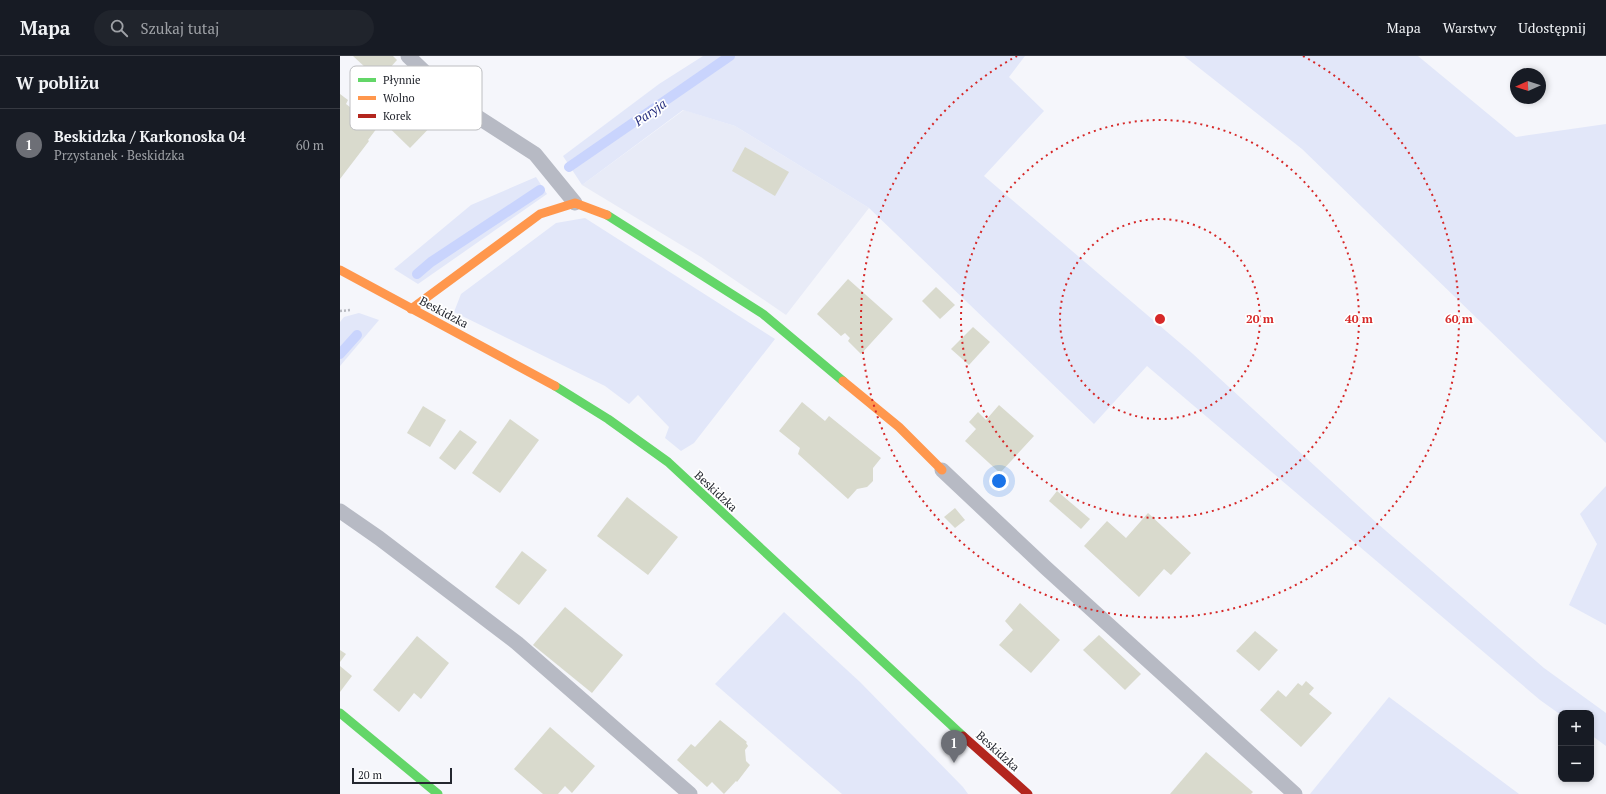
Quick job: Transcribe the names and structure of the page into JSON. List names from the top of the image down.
{
  "streets": {
    "street": ["Beskidzka"]
  },
  "water": ["Paryja"],
  "legend": ["Płynnie", "Wolno", "Korek"],
  "scale_bar": "20 m",
  "north": "left",
  "page": {
    "header": "Mapa",
    "search": "Szukaj tutaj",
    "nav": ["Mapa", "Warstwy", "Udostępnij"],
    "heading": "W pobliżu",
    "list": [
      {
        "mark": "1",
        "name": "Beskidzka / Karkonoska 04",
        "note": "Przystanek · Beskidzka",
        "value": "60 m"
      }
    ],
    "map_buttons": ["+", "−"],
    "pins": "1",
    "scale": "20 m"
  },
  "rings": ["20 m", "40 m", "60 m"]
}
